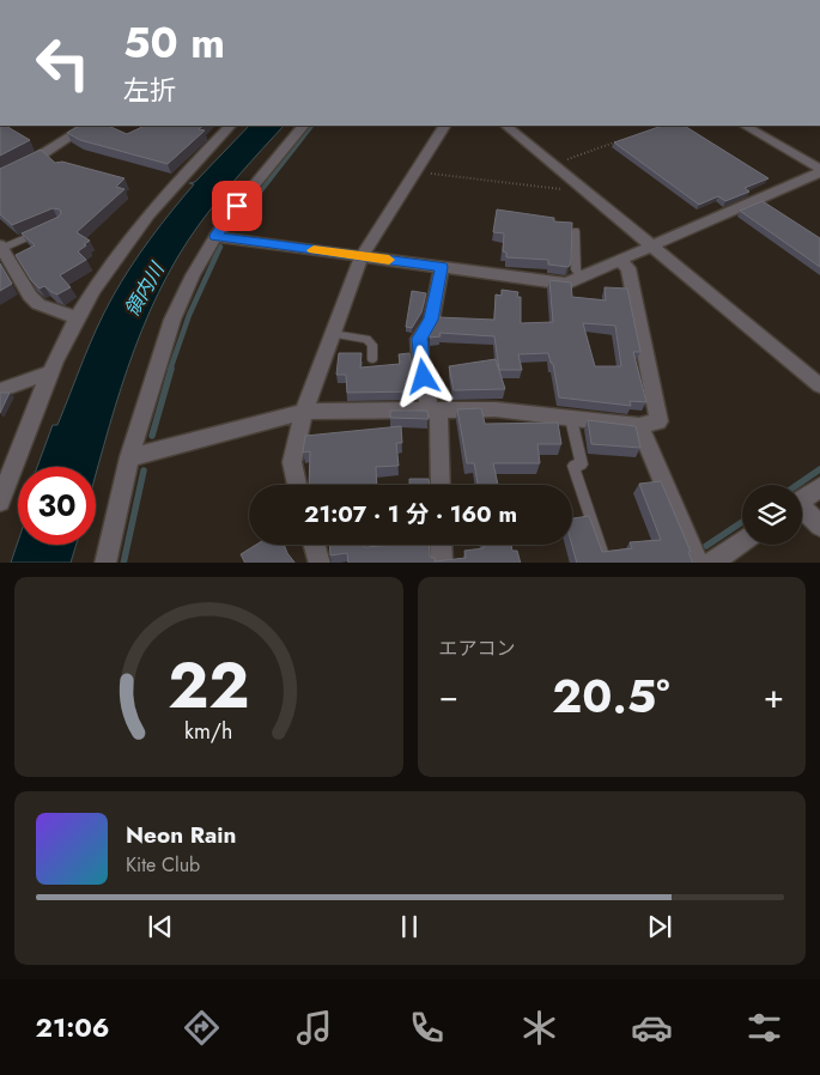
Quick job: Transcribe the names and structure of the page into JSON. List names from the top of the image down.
{
  "water": ["領内川"],
  "page": {
    "turn": ["50 m", "左折"],
    "limit": "30",
    "trip": "21:07 · 1 分 · 160 m",
    "tile": "エアコン",
    "heat": ["−", "20.5°", "+"],
    "song": ["Neon Rain", "Kite Club"],
    "tabs": "21:06",
    "gauge": ["22", "km/h"]
  }
}
